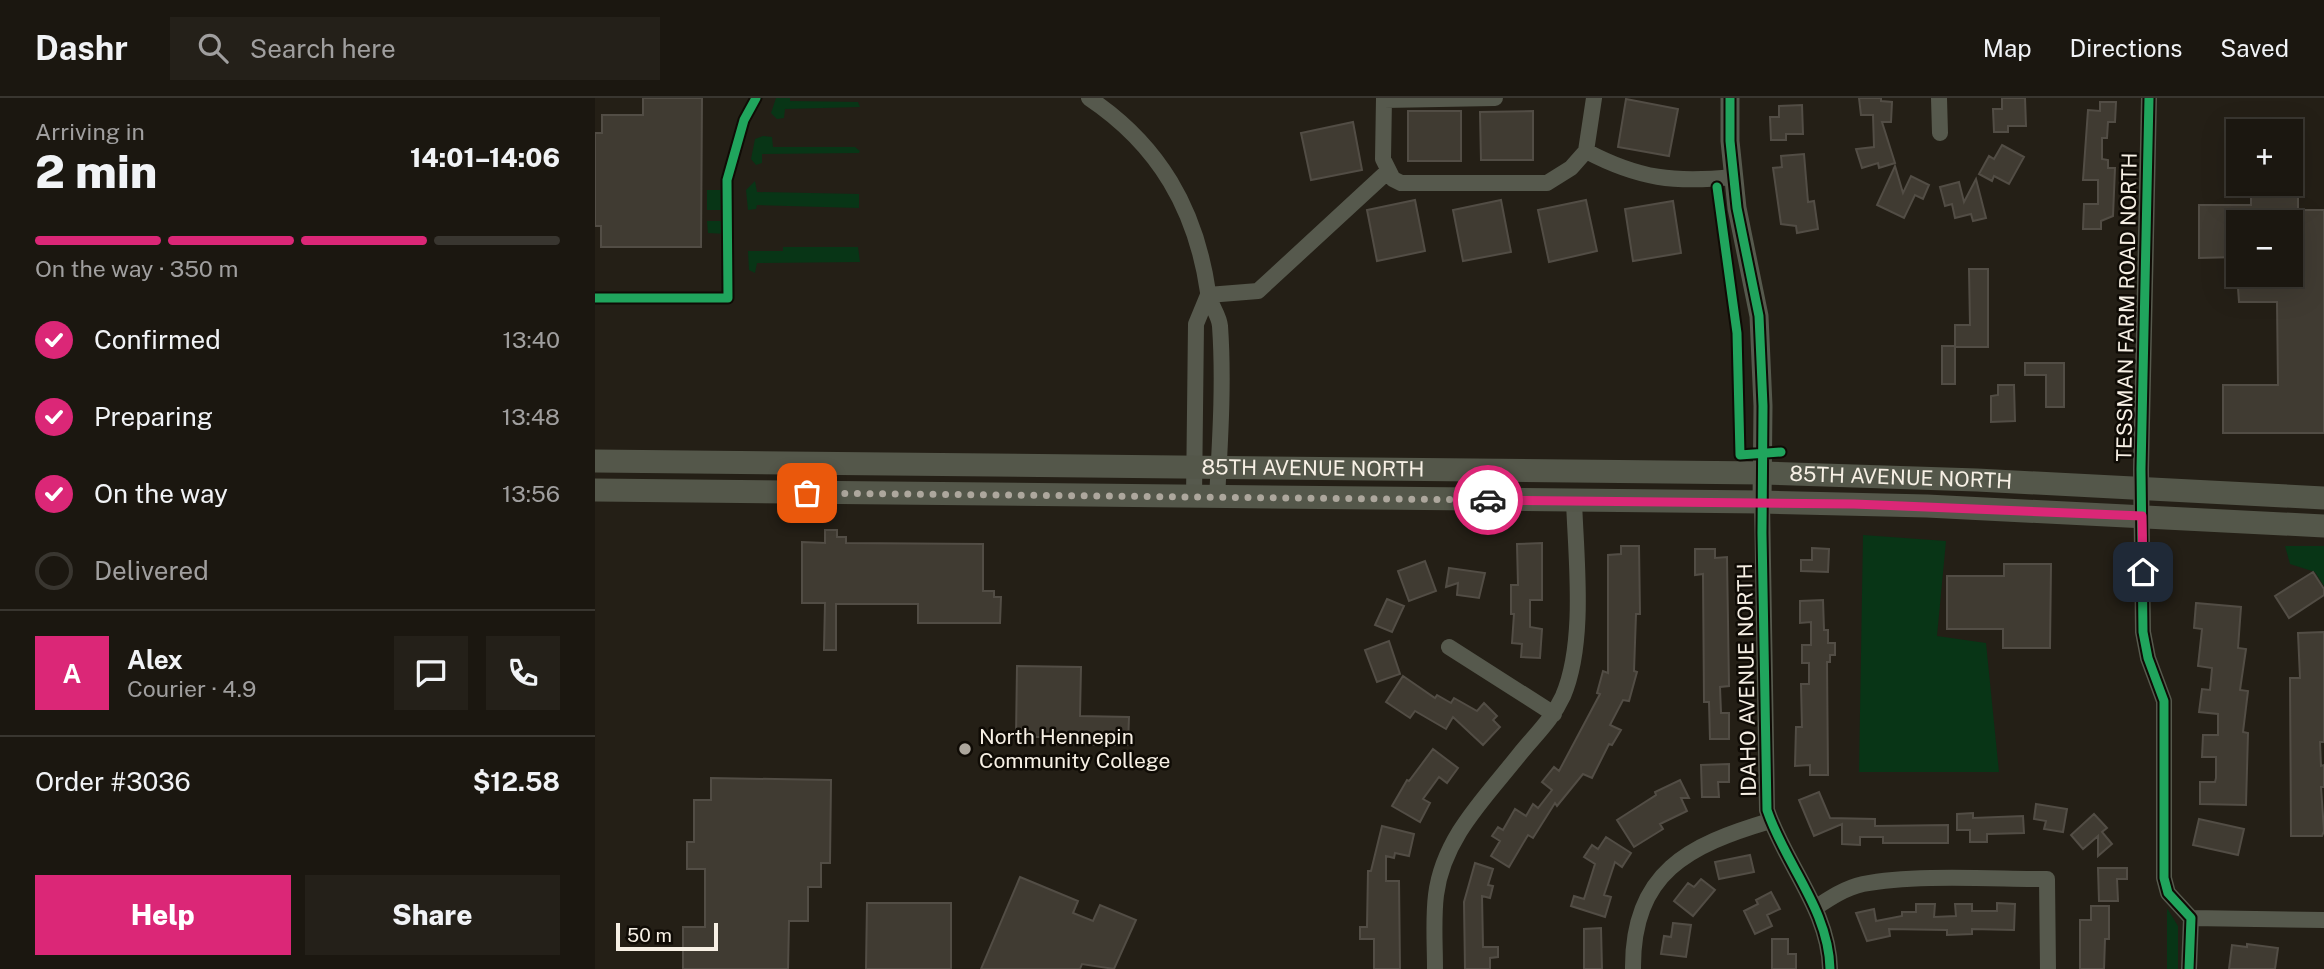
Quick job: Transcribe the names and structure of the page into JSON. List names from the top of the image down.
{
  "streets": {
    "main road": ["85TH AVENUE NORTH"],
    "street": ["TESSMAN FARM ROAD NORTH", "IDAHO AVENUE NORTH"]
  },
  "crossings": [
    ["TESSMAN FARM ROAD NORTH", "85TH AVENUE NORTH"],
    ["85TH AVENUE NORTH", "IDAHO AVENUE NORTH"]
  ],
  "places": ["North Hennepin Community College"],
  "scale_bar": "50 m",
  "page": {
    "header": "Dashr",
    "search": "Search here",
    "nav": ["Map", "Directions", "Saved"],
    "heading": ["2 min", "Arriving in", "14:01–14:06"],
    "panel": [
      "Alex",
      "Courier · 4.9",
      "Order #3036",
      "$12.58"
    ],
    "map_buttons": ["+", "−"],
    "bar": "On the way · 350 m",
    "list": [
      ["Confirmed", "13:40"],
      ["Preparing", "13:48"],
      ["On the way", "13:56"],
      "Delivered"
    ],
    "round": "A",
    "buttons": ["Help", "Share"],
    "scale": "50 m"
  }
}
